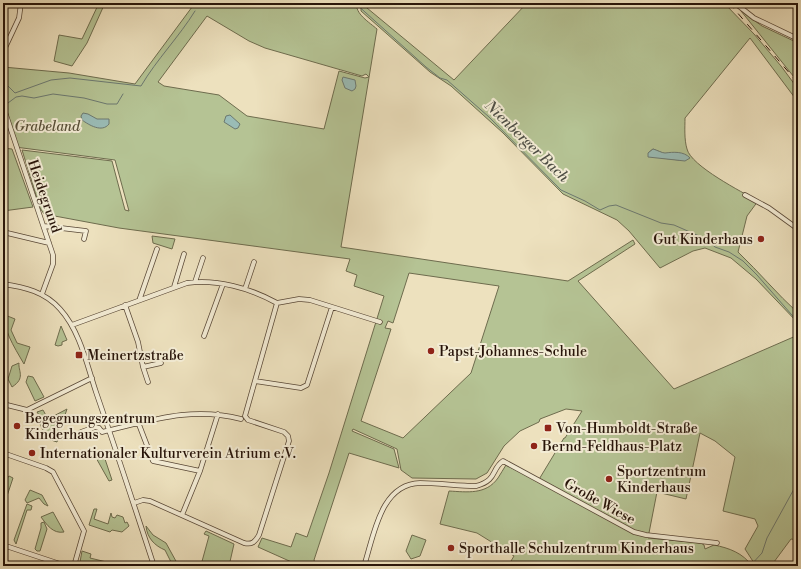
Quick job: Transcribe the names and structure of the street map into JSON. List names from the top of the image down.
{
  "streets": {
    "street": ["Heidegrund", "Große Wiese"]
  },
  "water": ["Nienberger Bach"],
  "parks": ["Grabeland"],
  "places": {
    "other": [
      "Gut Kinderhaus",
      "Papst-Johannes-Schule",
      "Begegnungszentrum Kinderhaus",
      "Bernd-Feldhaus-Platz",
      "Internationaler Kulturverein Atrium e.V.",
      "Sportzentrum Kinderhaus",
      "Sporthalle Schulzentrum Kinderhaus"
    ],
    "transit": ["Meinertzstraße", "Von-Humboldt-Straße"]
  }
}
